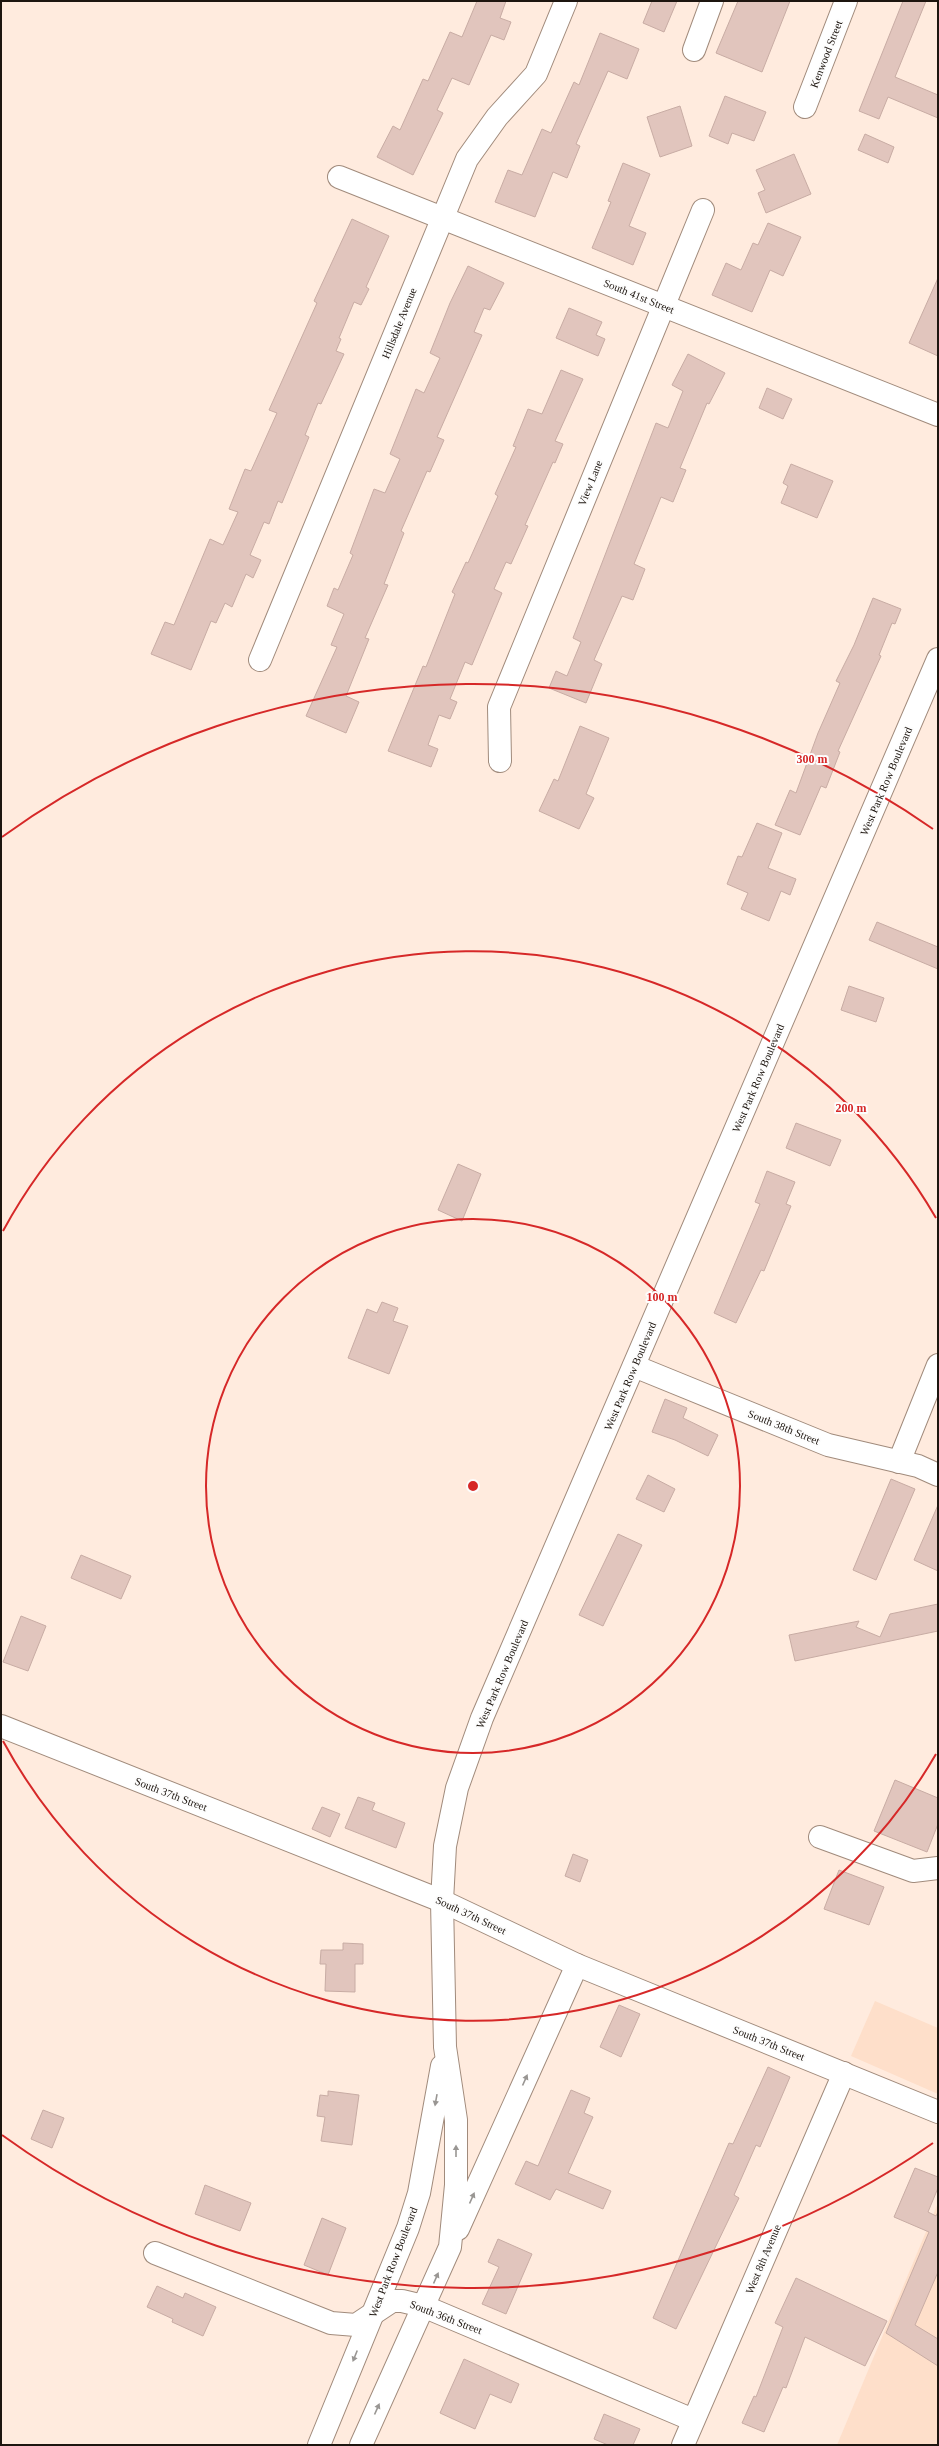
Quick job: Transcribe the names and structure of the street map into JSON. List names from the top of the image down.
{
  "streets": {
    "street": [
      "Kenwood Street",
      "South 41st Street",
      "Hillsdale Avenue",
      "View Lane",
      "West Park Row Boulevard",
      "South 38th Street",
      "South 37th Street",
      "West 8th Avenue",
      "South 36th Street"
    ]
  },
  "crossings": [
    ["South 41st Street", "Hillsdale Avenue"],
    ["South 41st Street", "View Lane"],
    ["West Park Row Boulevard", "South 38th Street"],
    ["West Park Row Boulevard", "South 37th Street"],
    ["West Park Row Boulevard", "South 36th Street"],
    ["South 37th Street", "West 8th Avenue"],
    ["West 8th Avenue", "South 36th Street"]
  ],
  "rings": ["300 m", "200 m", "100 m"]
}
